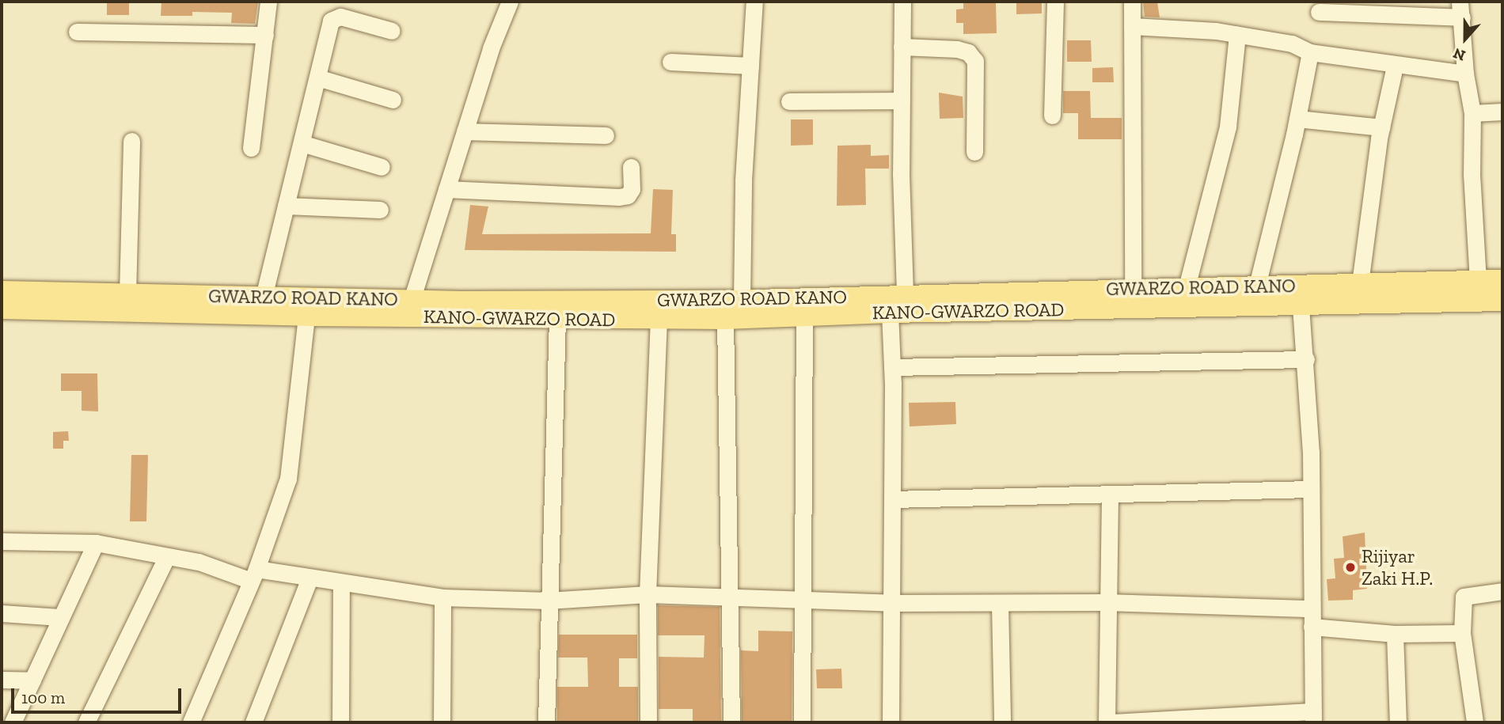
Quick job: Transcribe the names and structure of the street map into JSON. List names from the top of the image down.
{
  "streets": {
    "main road": ["GWARZO ROAD KANO", "KANO-GWARZO ROAD"]
  },
  "crossings": [
    ["GWARZO ROAD KANO", "KANO-GWARZO ROAD"]
  ],
  "places": ["Rijiyar Zaki H.P."],
  "scale_bar": "100 m",
  "north": "bottom"
}
